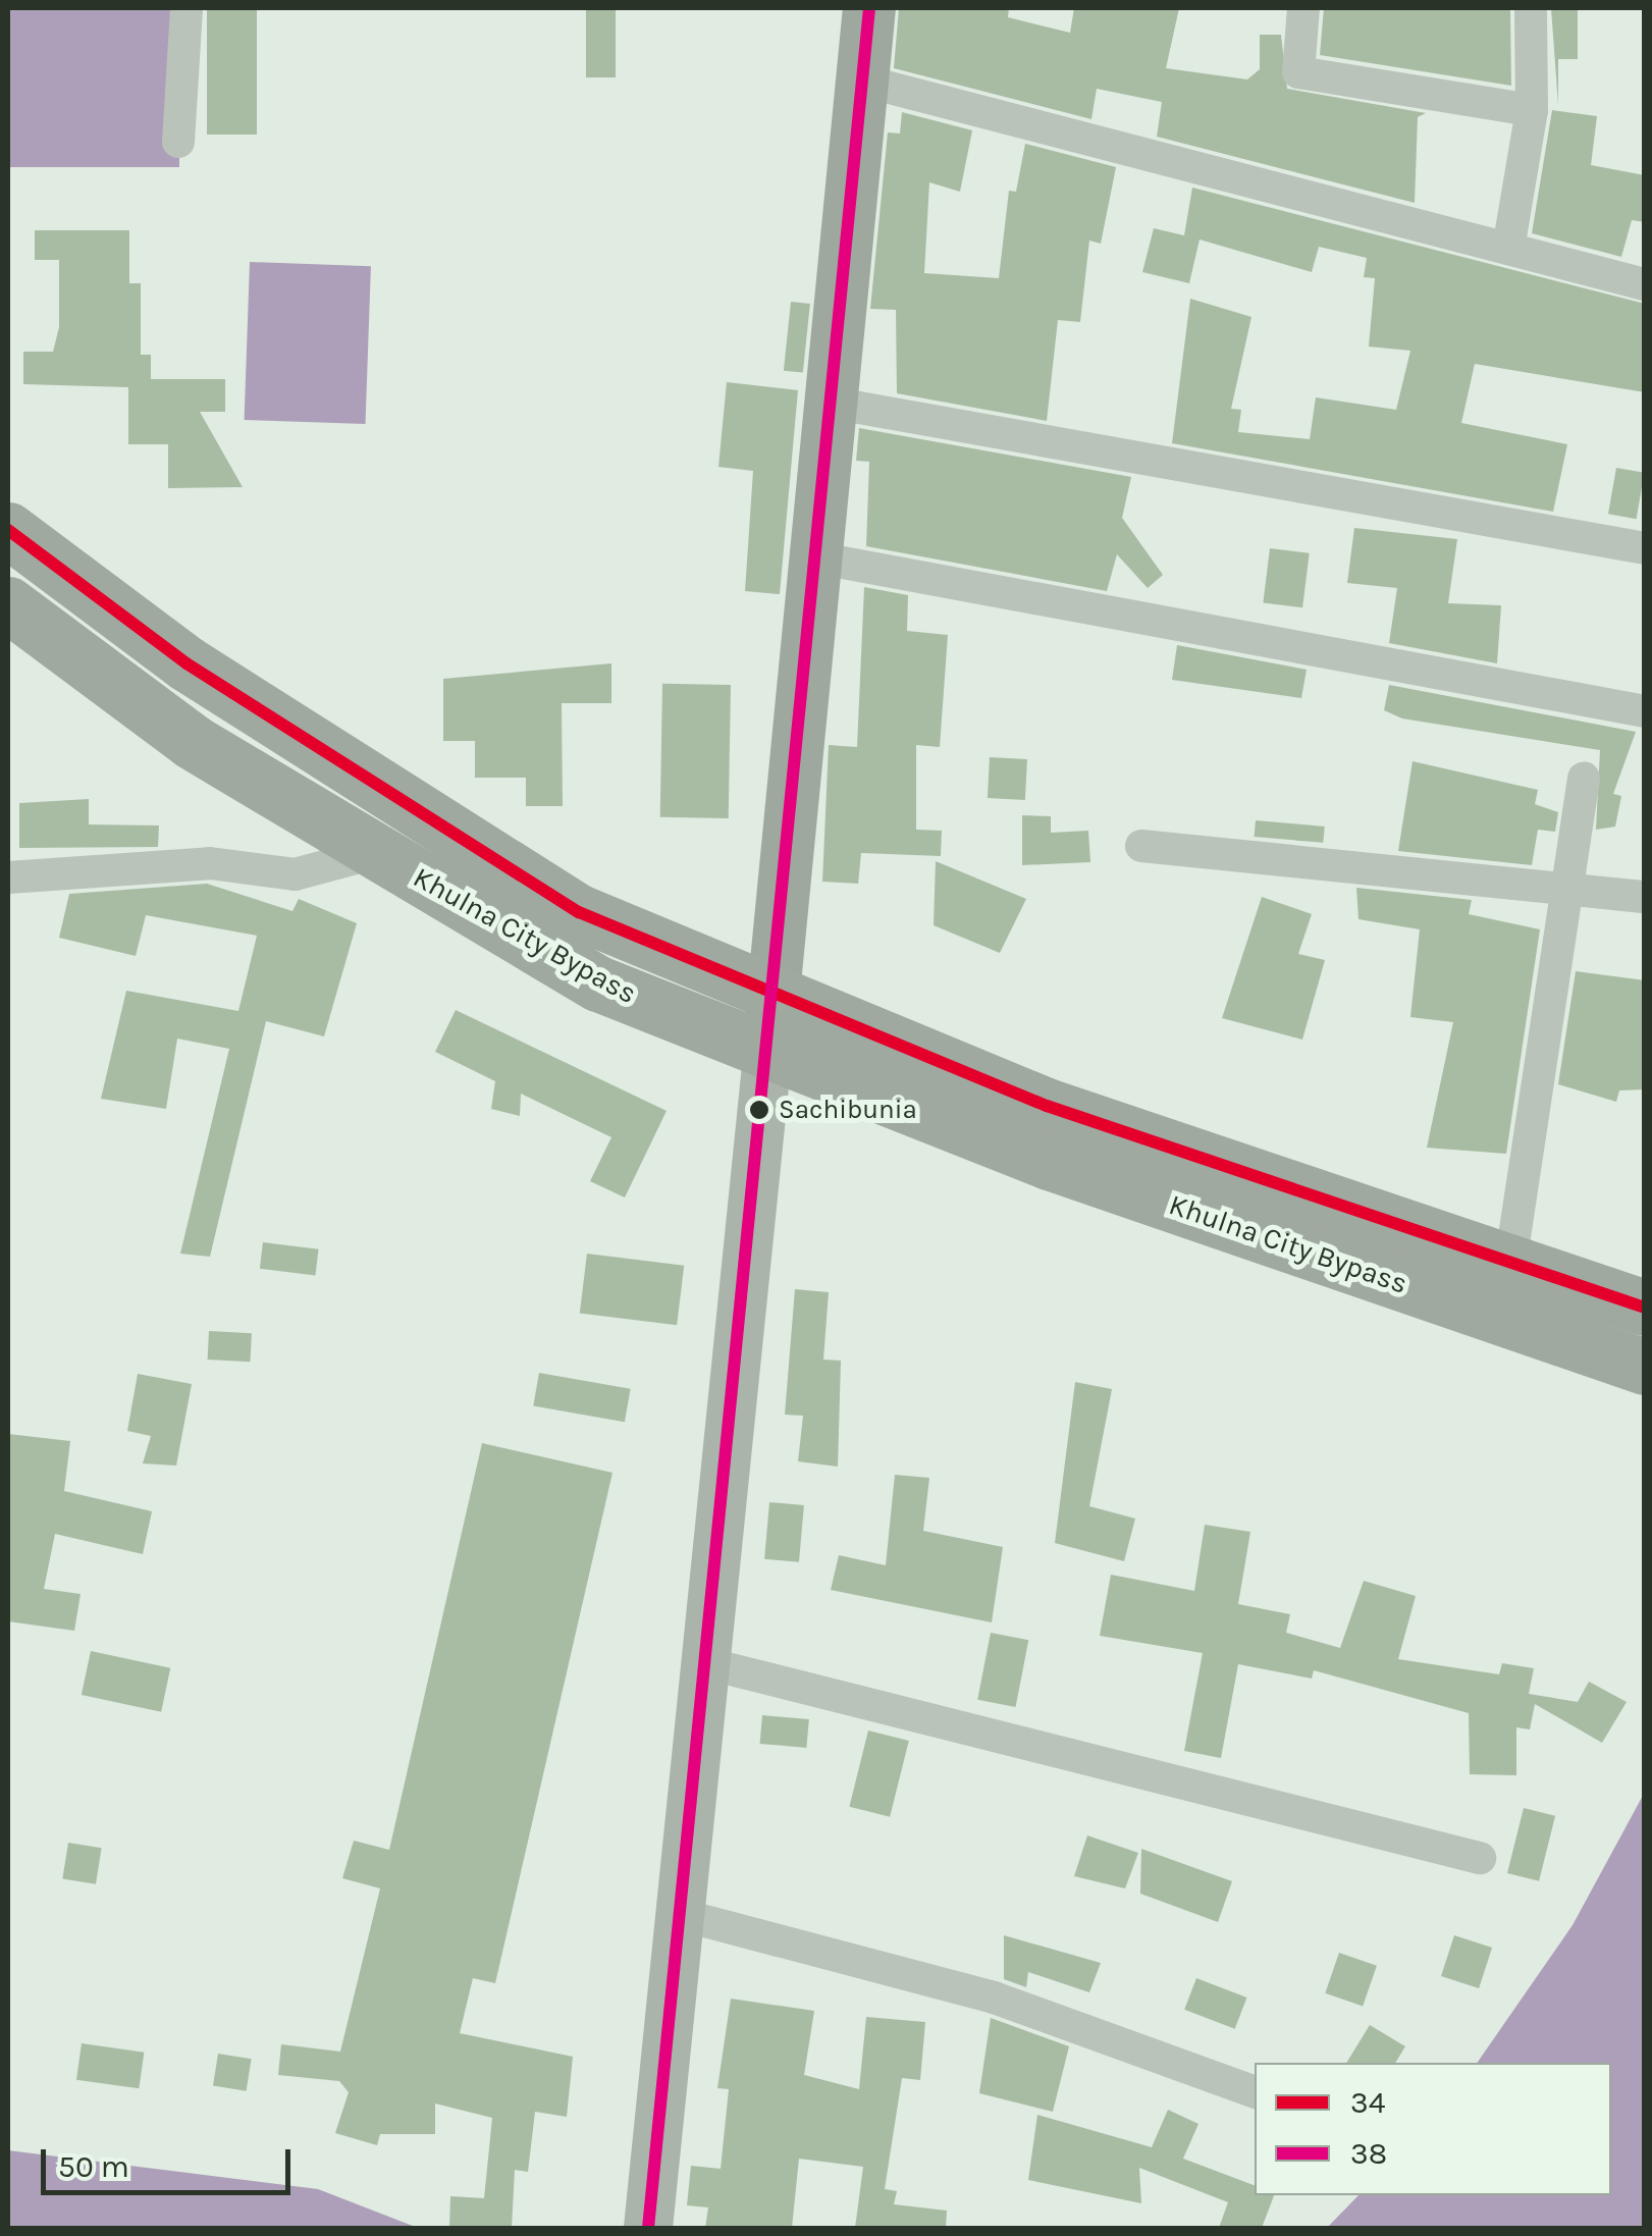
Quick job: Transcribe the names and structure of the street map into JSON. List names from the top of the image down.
{
  "streets": {
    "highway": ["Khulna City Bypass"]
  },
  "places": ["Sachibunia"],
  "lines": ["transit line 38", "transit line 34"],
  "legend": ["34", "38"],
  "scale_bar": "50 m"
}
